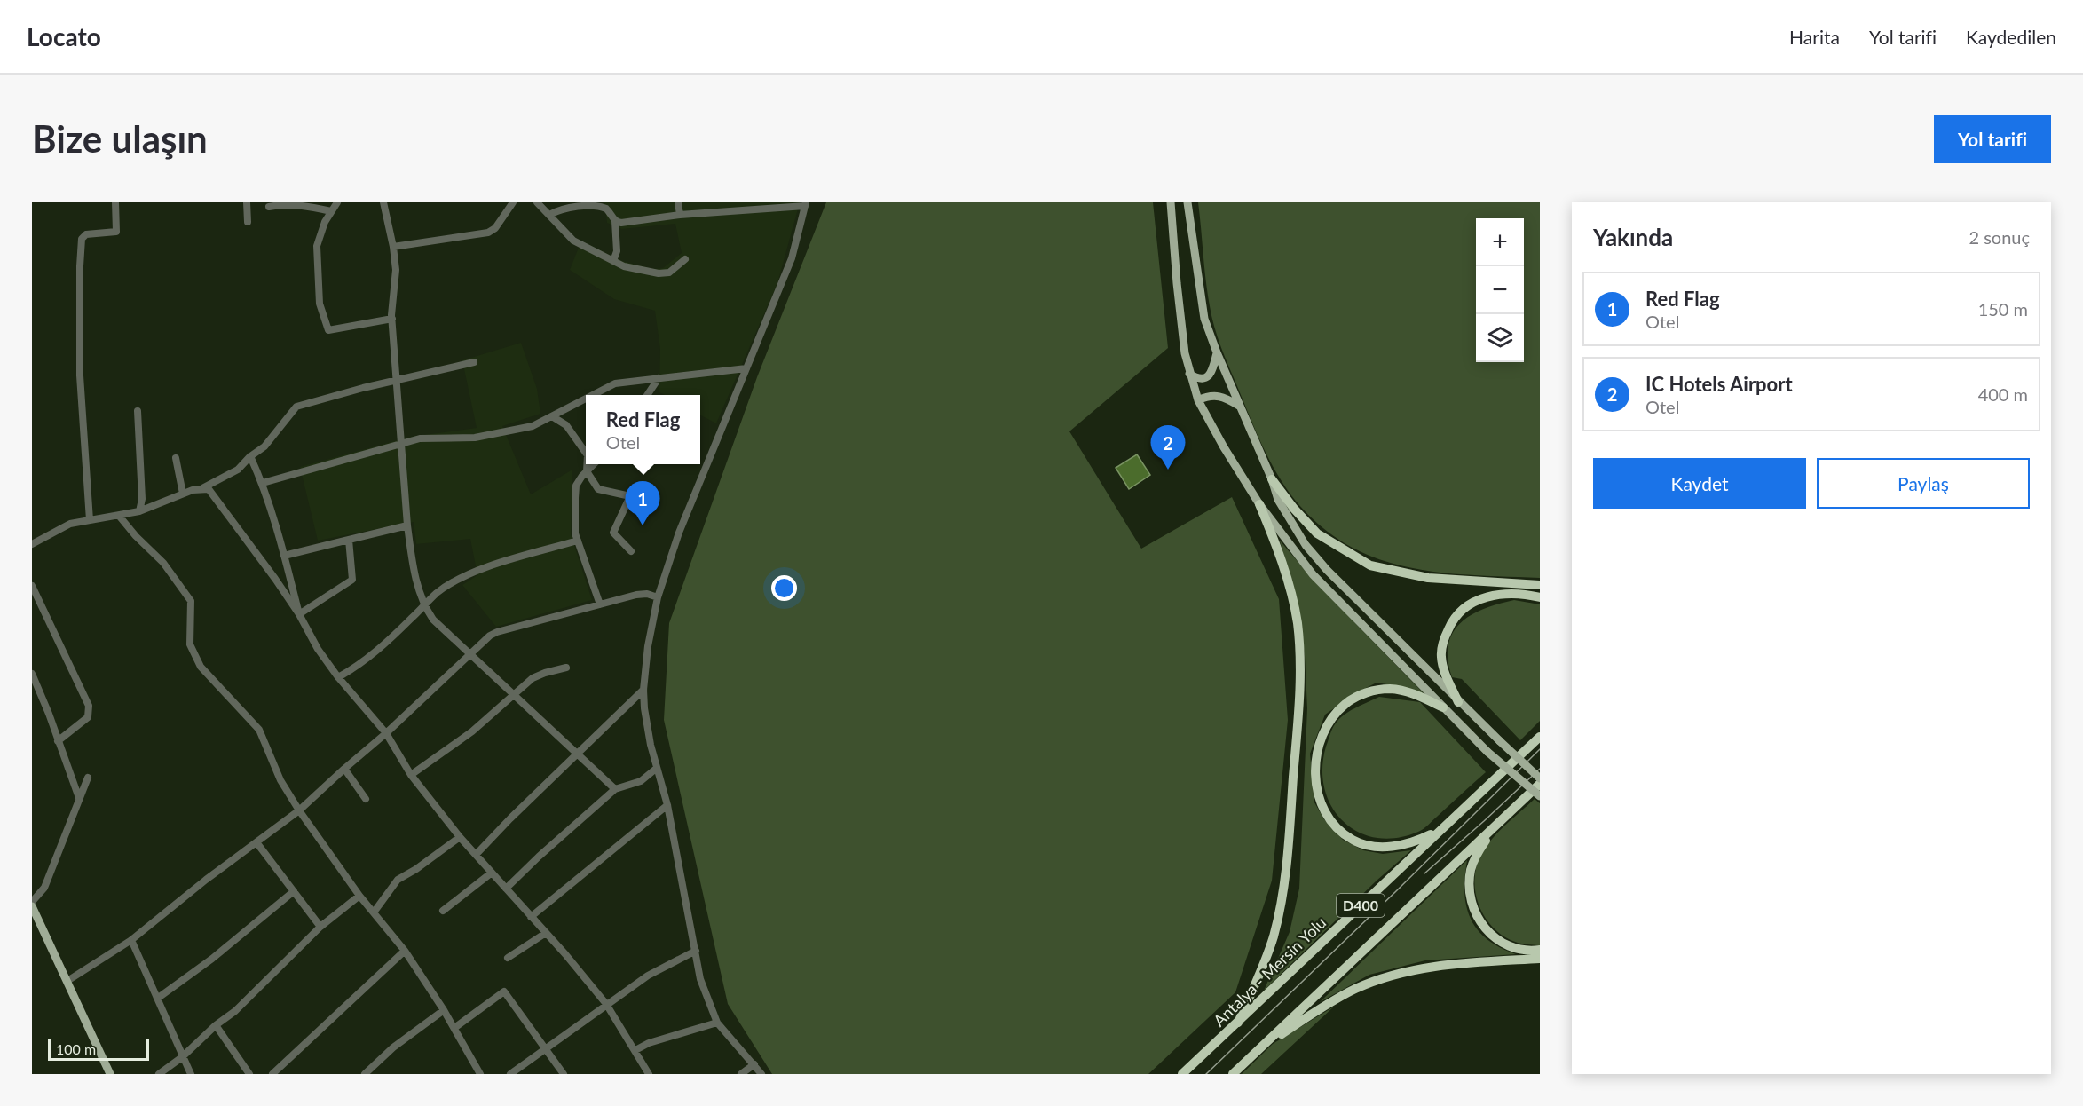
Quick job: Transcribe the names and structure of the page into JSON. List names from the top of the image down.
{
  "streets": {
    "highway": ["D400", "Antalya - Mersin Yolu"]
  },
  "scale_bar": "100 m",
  "page": {
    "header": "Locato",
    "nav": ["Harita", "Yol tarifi", "Kaydedilen"],
    "buttons": [
      "Yol tarifi",
      ["Kaydet", "Paylaş"]
    ],
    "title": "Bize ulaşın",
    "heading": ["Yakında", "2 sonuç"],
    "map_buttons": ["+", "−"],
    "list": [
      {
        "mark": "1",
        "name": "Red Flag",
        "note": "Otel",
        "value": "150 m"
      },
      {
        "mark": "2",
        "name": "IC Hotels Airport",
        "note": "Otel",
        "value": "400 m"
      }
    ],
    "popup": ["Red Flag", "Otel"],
    "pins": ["2", "1"],
    "scale": "100 m"
  }
}
